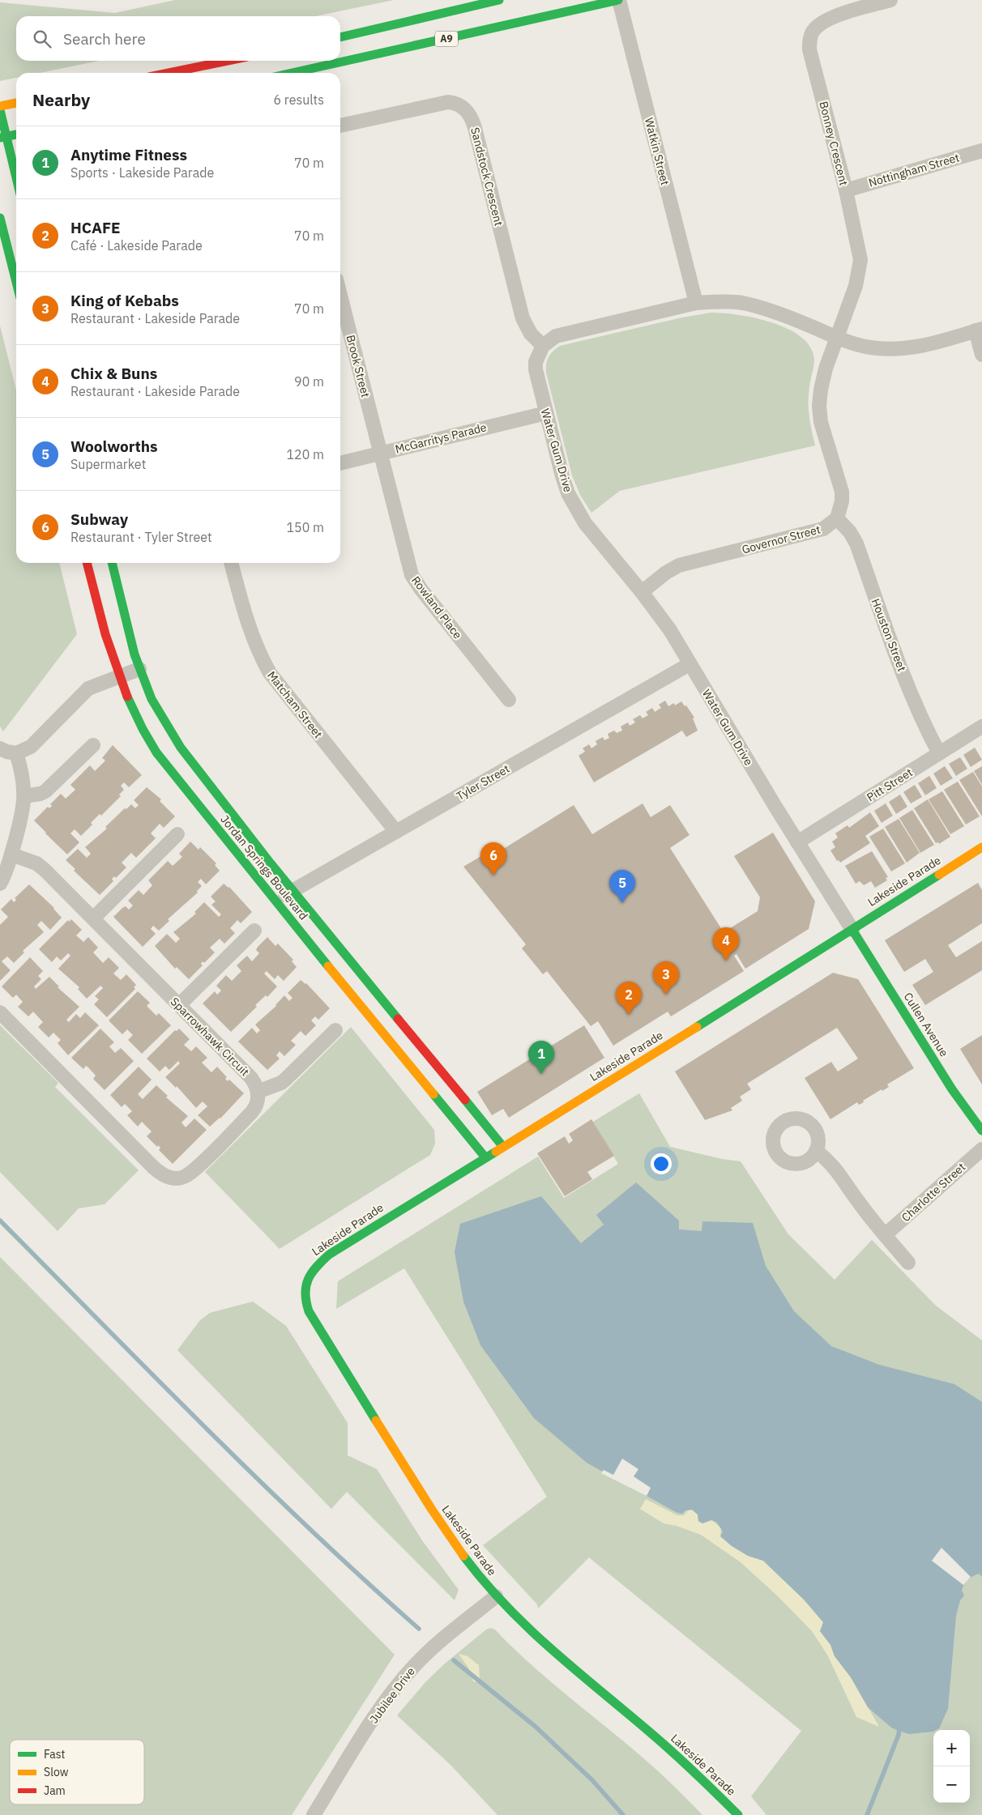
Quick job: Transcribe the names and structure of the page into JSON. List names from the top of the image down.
{
  "streets": {
    "main road": [
      "A9",
      "Jordan Springs Boulevard",
      "Lakeside Parade",
      "Cullen Avenue"
    ],
    "street": [
      "Bonney Crescent",
      "Watkin Street",
      "Nottingham Street",
      "Sandstock Crescent",
      "Brook Street",
      "McGarritys Parade",
      "Water Gum Drive",
      "Governor Street",
      "Rowland Place",
      "Houston Street",
      "Matcham Street",
      "Tyler Street",
      "Pitt Street",
      "Sparrowhawk Circuit",
      "Charlotte Street",
      "Jubilee Drive"
    ]
  },
  "crossings": [
    ["A9", "Watkin Street"],
    ["Bonney Crescent", "Nottingham Street"],
    ["Sandstock Crescent", "Water Gum Drive"],
    ["Brook Street", "McGarritys Parade"],
    ["Brook Street", "Rowland Place"],
    ["McGarritys Parade", "Water Gum Drive"],
    ["McGarritys Parade", "Rowland Place"],
    ["Water Gum Drive", "Governor Street"],
    ["Water Gum Drive", "Tyler Street"],
    ["Water Gum Drive", "Pitt Street"],
    ["Water Gum Drive", "Lakeside Parade"],
    ["Water Gum Drive", "Cullen Avenue"],
    ["Governor Street", "Houston Street"],
    ["Houston Street", "Pitt Street"],
    ["Matcham Street", "Tyler Street"],
    ["Tyler Street", "Jordan Springs Boulevard"],
    ["Jordan Springs Boulevard", "Lakeside Parade"],
    ["Lakeside Parade", "Cullen Avenue"],
    ["Lakeside Parade", "Jubilee Drive"]
  ],
  "legend": ["Fast", "Slow", "Jam"],
  "page": {
    "search": "Search here",
    "heading": ["Nearby", "6 results"],
    "list": [
      {
        "mark": "1",
        "name": "Anytime Fitness",
        "note": "Sports · Lakeside Parade",
        "value": "70 m"
      },
      {
        "mark": "2",
        "name": "HCAFE",
        "note": "Café · Lakeside Parade",
        "value": "70 m"
      },
      {
        "mark": "3",
        "name": "King of Kebabs",
        "note": "Restaurant · Lakeside Parade",
        "value": "70 m"
      },
      {
        "mark": "4",
        "name": "Chix & Buns",
        "note": "Restaurant · Lakeside Parade",
        "value": "90 m"
      },
      {
        "mark": "5",
        "name": "Woolworths",
        "note": "Supermarket",
        "value": "120 m"
      },
      {
        "mark": "6",
        "name": "Subway",
        "note": "Restaurant · Tyler Street",
        "value": "150 m"
      }
    ],
    "pins": [
      "6",
      "5",
      "4",
      "3",
      "2",
      "1"
    ],
    "map_buttons": ["+", "−"]
  }
}
